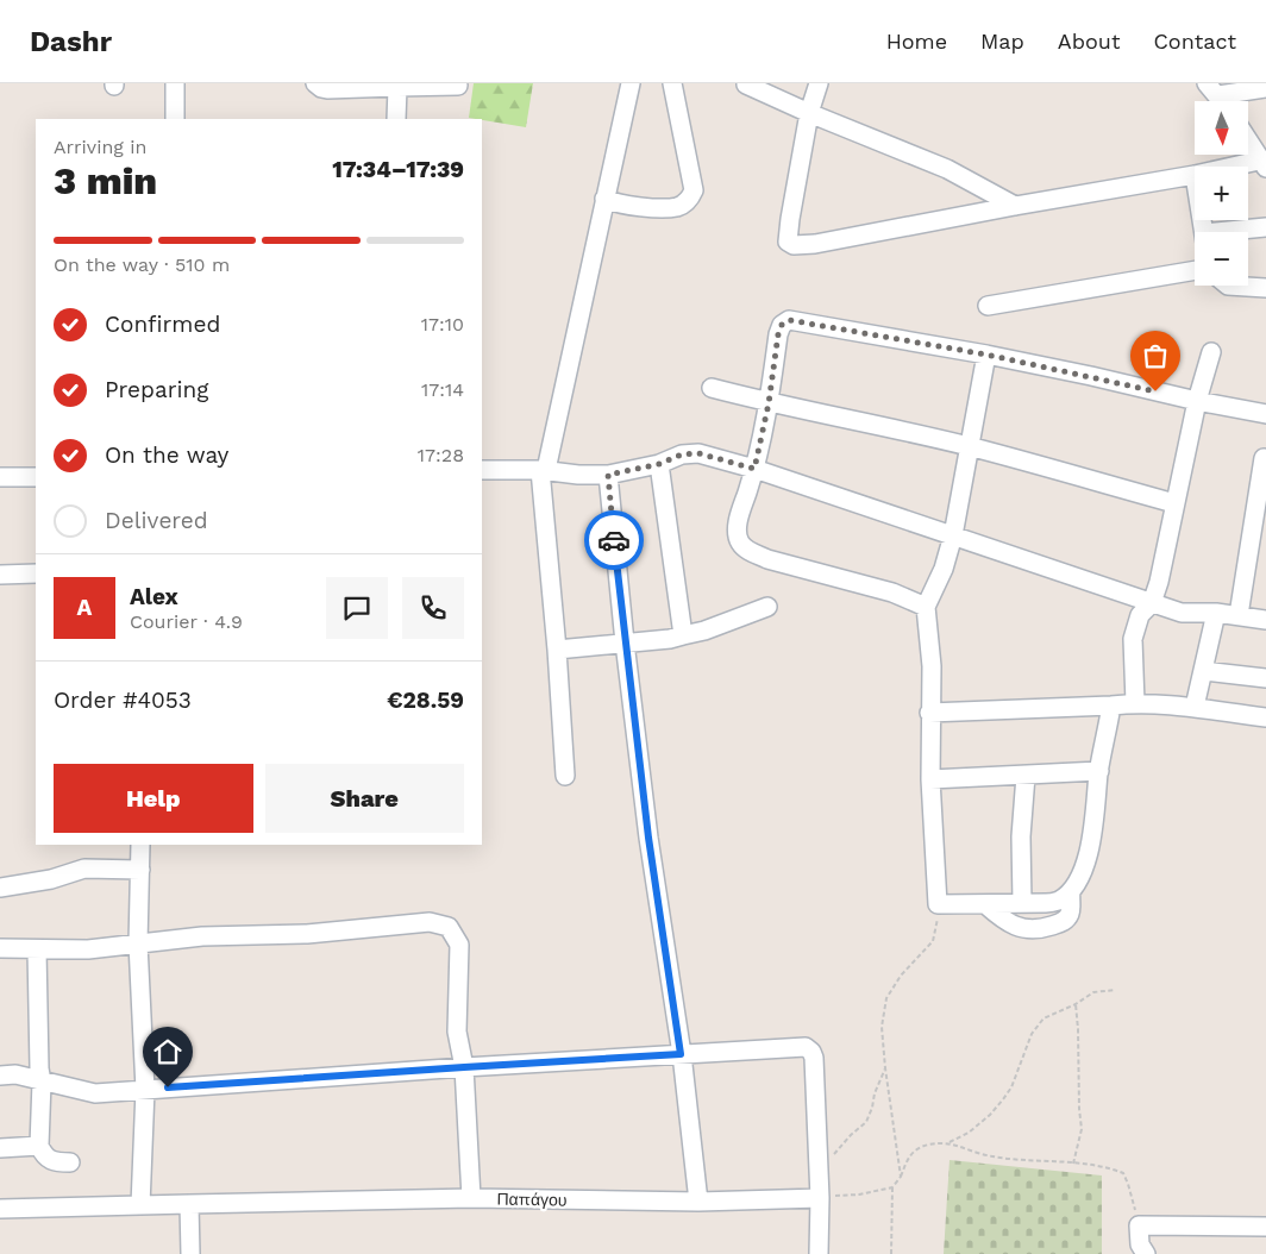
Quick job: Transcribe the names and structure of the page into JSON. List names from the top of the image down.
{
  "streets": {
    "street": ["Παπάγου"]
  },
  "north": "bottom",
  "page": {
    "header": "Dashr",
    "nav": [
      "Home",
      "Map",
      "About",
      "Contact"
    ],
    "map_buttons": ["+", "−"],
    "heading": ["3 min", "Arriving in", "17:34–17:39"],
    "panel": [
      "Alex",
      "Courier · 4.9",
      "Order #4053",
      "€28.59"
    ],
    "bar": "On the way · 510 m",
    "list": [
      ["Confirmed", "17:10"],
      ["Preparing", "17:14"],
      ["On the way", "17:28"],
      "Delivered"
    ],
    "round": "A",
    "buttons": ["Help", "Share"]
  }
}
